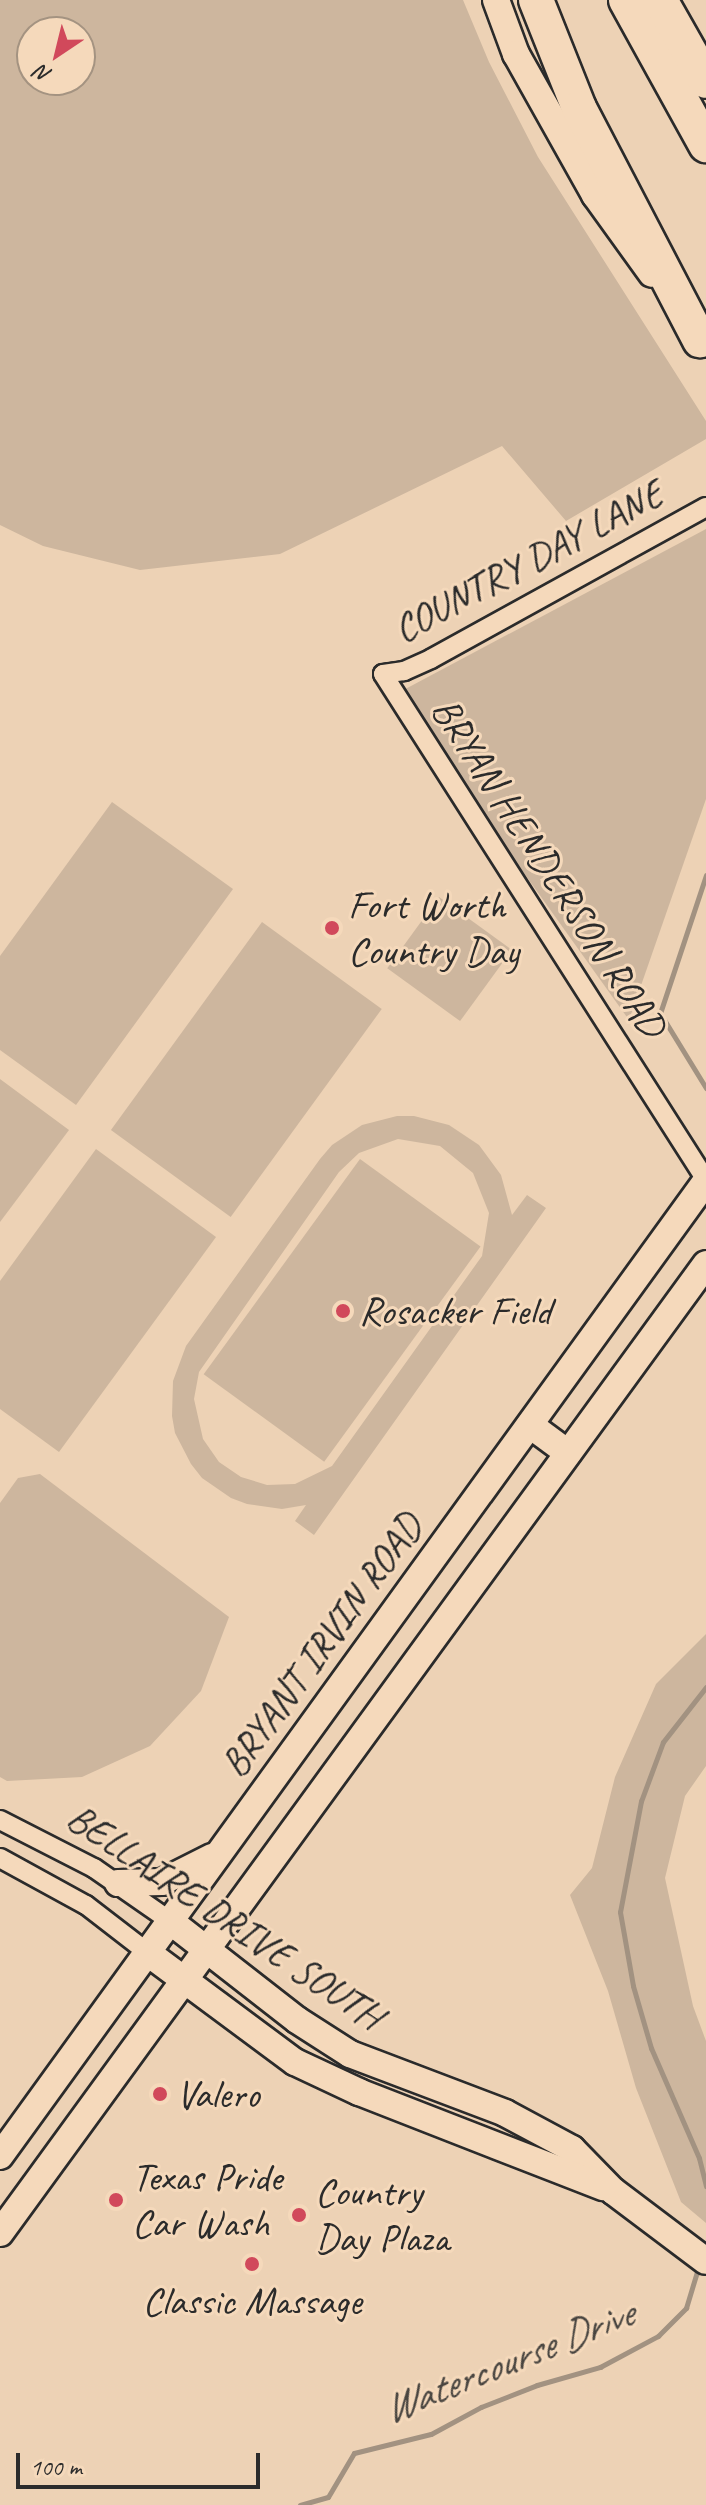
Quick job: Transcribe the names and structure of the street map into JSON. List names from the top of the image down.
{
  "streets": {
    "main road": ["BRYANT IRVIN ROAD", "BELLAIRE DRIVE SOUTH"],
    "street": ["COUNTRY DAY LANE", "BRYAN HENDERSON ROAD"]
  },
  "crossings": [
    ["COUNTRY DAY LANE", "BRYAN HENDERSON ROAD"],
    ["BRYAN HENDERSON ROAD", "BRYANT IRVIN ROAD"],
    ["BRYANT IRVIN ROAD", "BELLAIRE DRIVE SOUTH"]
  ],
  "water": ["Watercourse Drive"],
  "places": [
    "Fort Worth Country Day",
    "Rosacker Field",
    "Valero",
    "Texas Pride Car Wash",
    "Country Day Plaza",
    "Classic Massage"
  ],
  "scale_bar": "100 m",
  "north": "bottom left"
}
